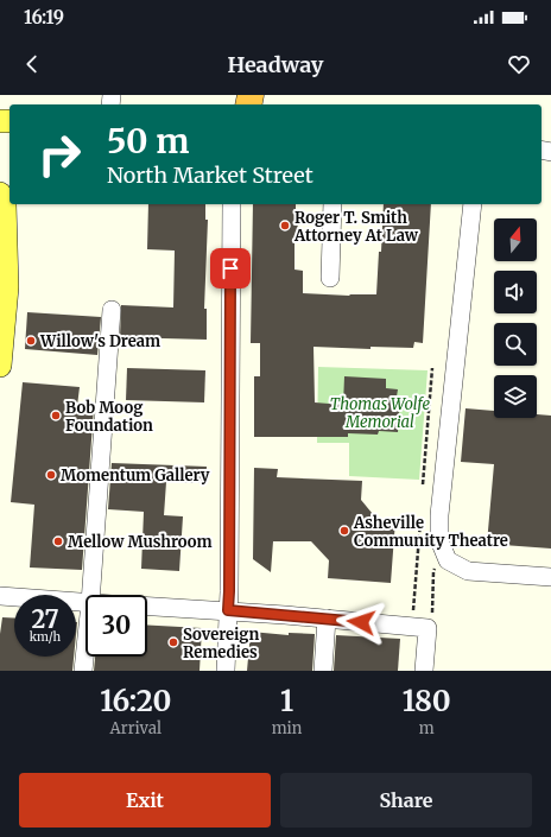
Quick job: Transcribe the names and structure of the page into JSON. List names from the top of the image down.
{
  "parks": ["Thomas Wolfe Memorial"],
  "places": [
    "Roger T. Smith Attorney At Law",
    "Willow's Dream",
    "Bob Moog Foundation",
    "Momentum Gallery",
    "Asheville Community Theatre",
    "Mellow Mushroom",
    "Sovereign Remedies"
  ],
  "north": "top",
  "page": {
    "status": "16:19",
    "header": "Headway",
    "turn": ["50 m", "North Market Street"],
    "speed": "27 km/h",
    "limit": "30",
    "eta": [
      "16:20",
      "Arrival",
      "1",
      "min",
      "180",
      "m"
    ],
    "buttons": ["Exit", "Share"]
  }
}
